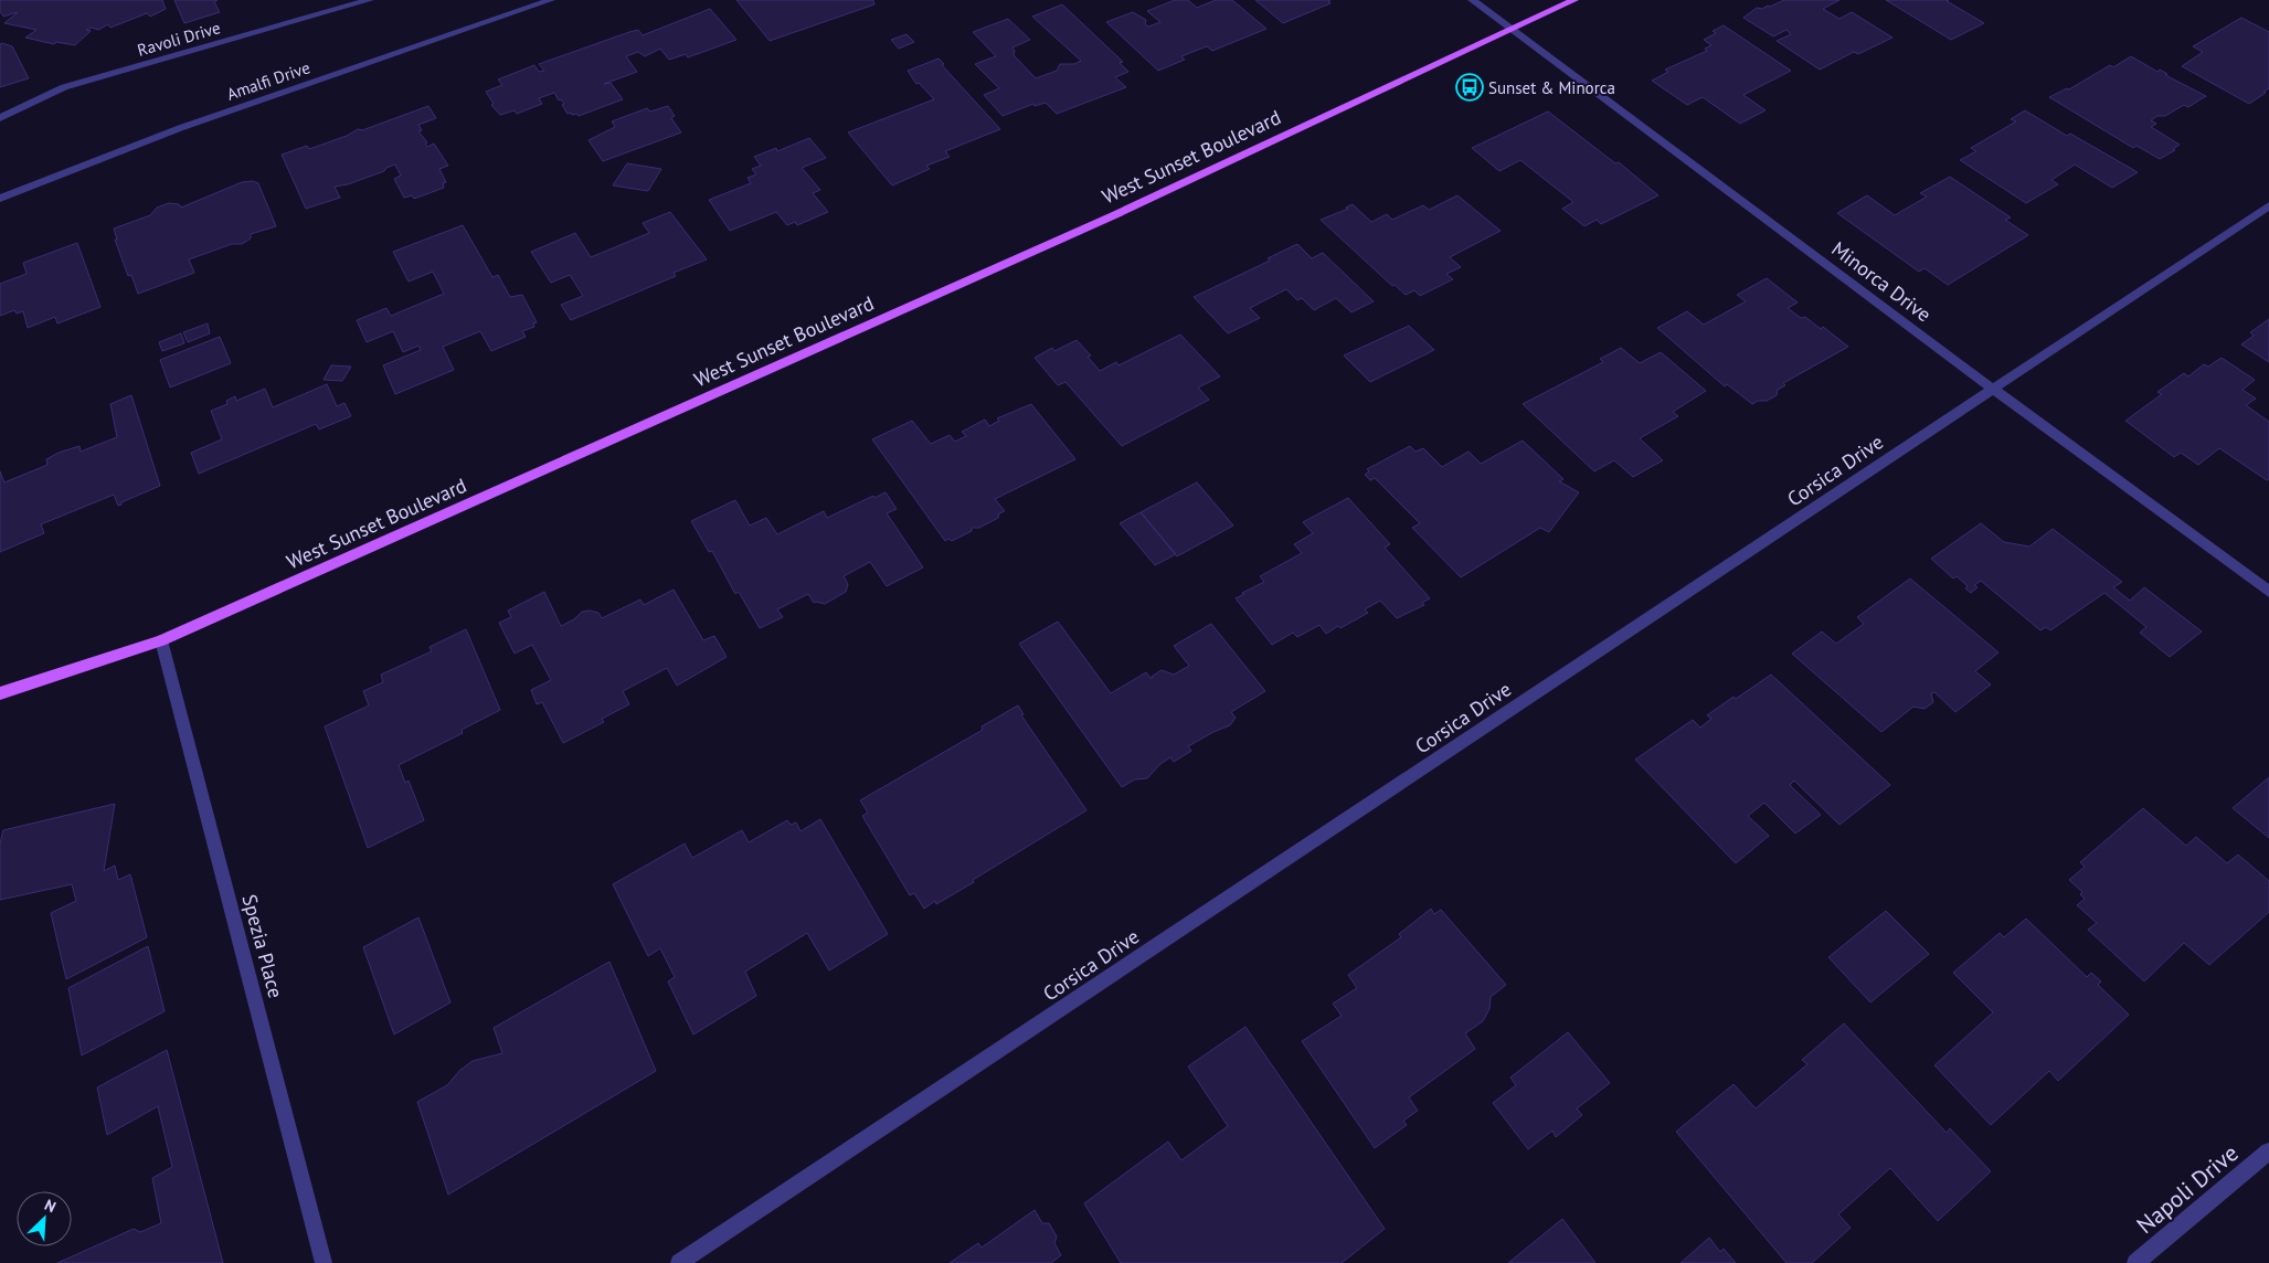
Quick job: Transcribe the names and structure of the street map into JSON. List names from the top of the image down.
{
  "streets": {
    "main road": ["West Sunset Boulevard"],
    "street": [
      "Ravoli Drive",
      "Amalfi Drive",
      "Minorca Drive",
      "Corsica Drive",
      "Spezia Place",
      "Napoli Drive"
    ]
  },
  "crossings": [
    ["West Sunset Boulevard", "Minorca Drive"],
    ["West Sunset Boulevard", "Spezia Place"],
    ["Minorca Drive", "Corsica Drive"]
  ],
  "places": {
    "bus stop": ["Sunset & Minorca"]
  },
  "north": "top right"
}
